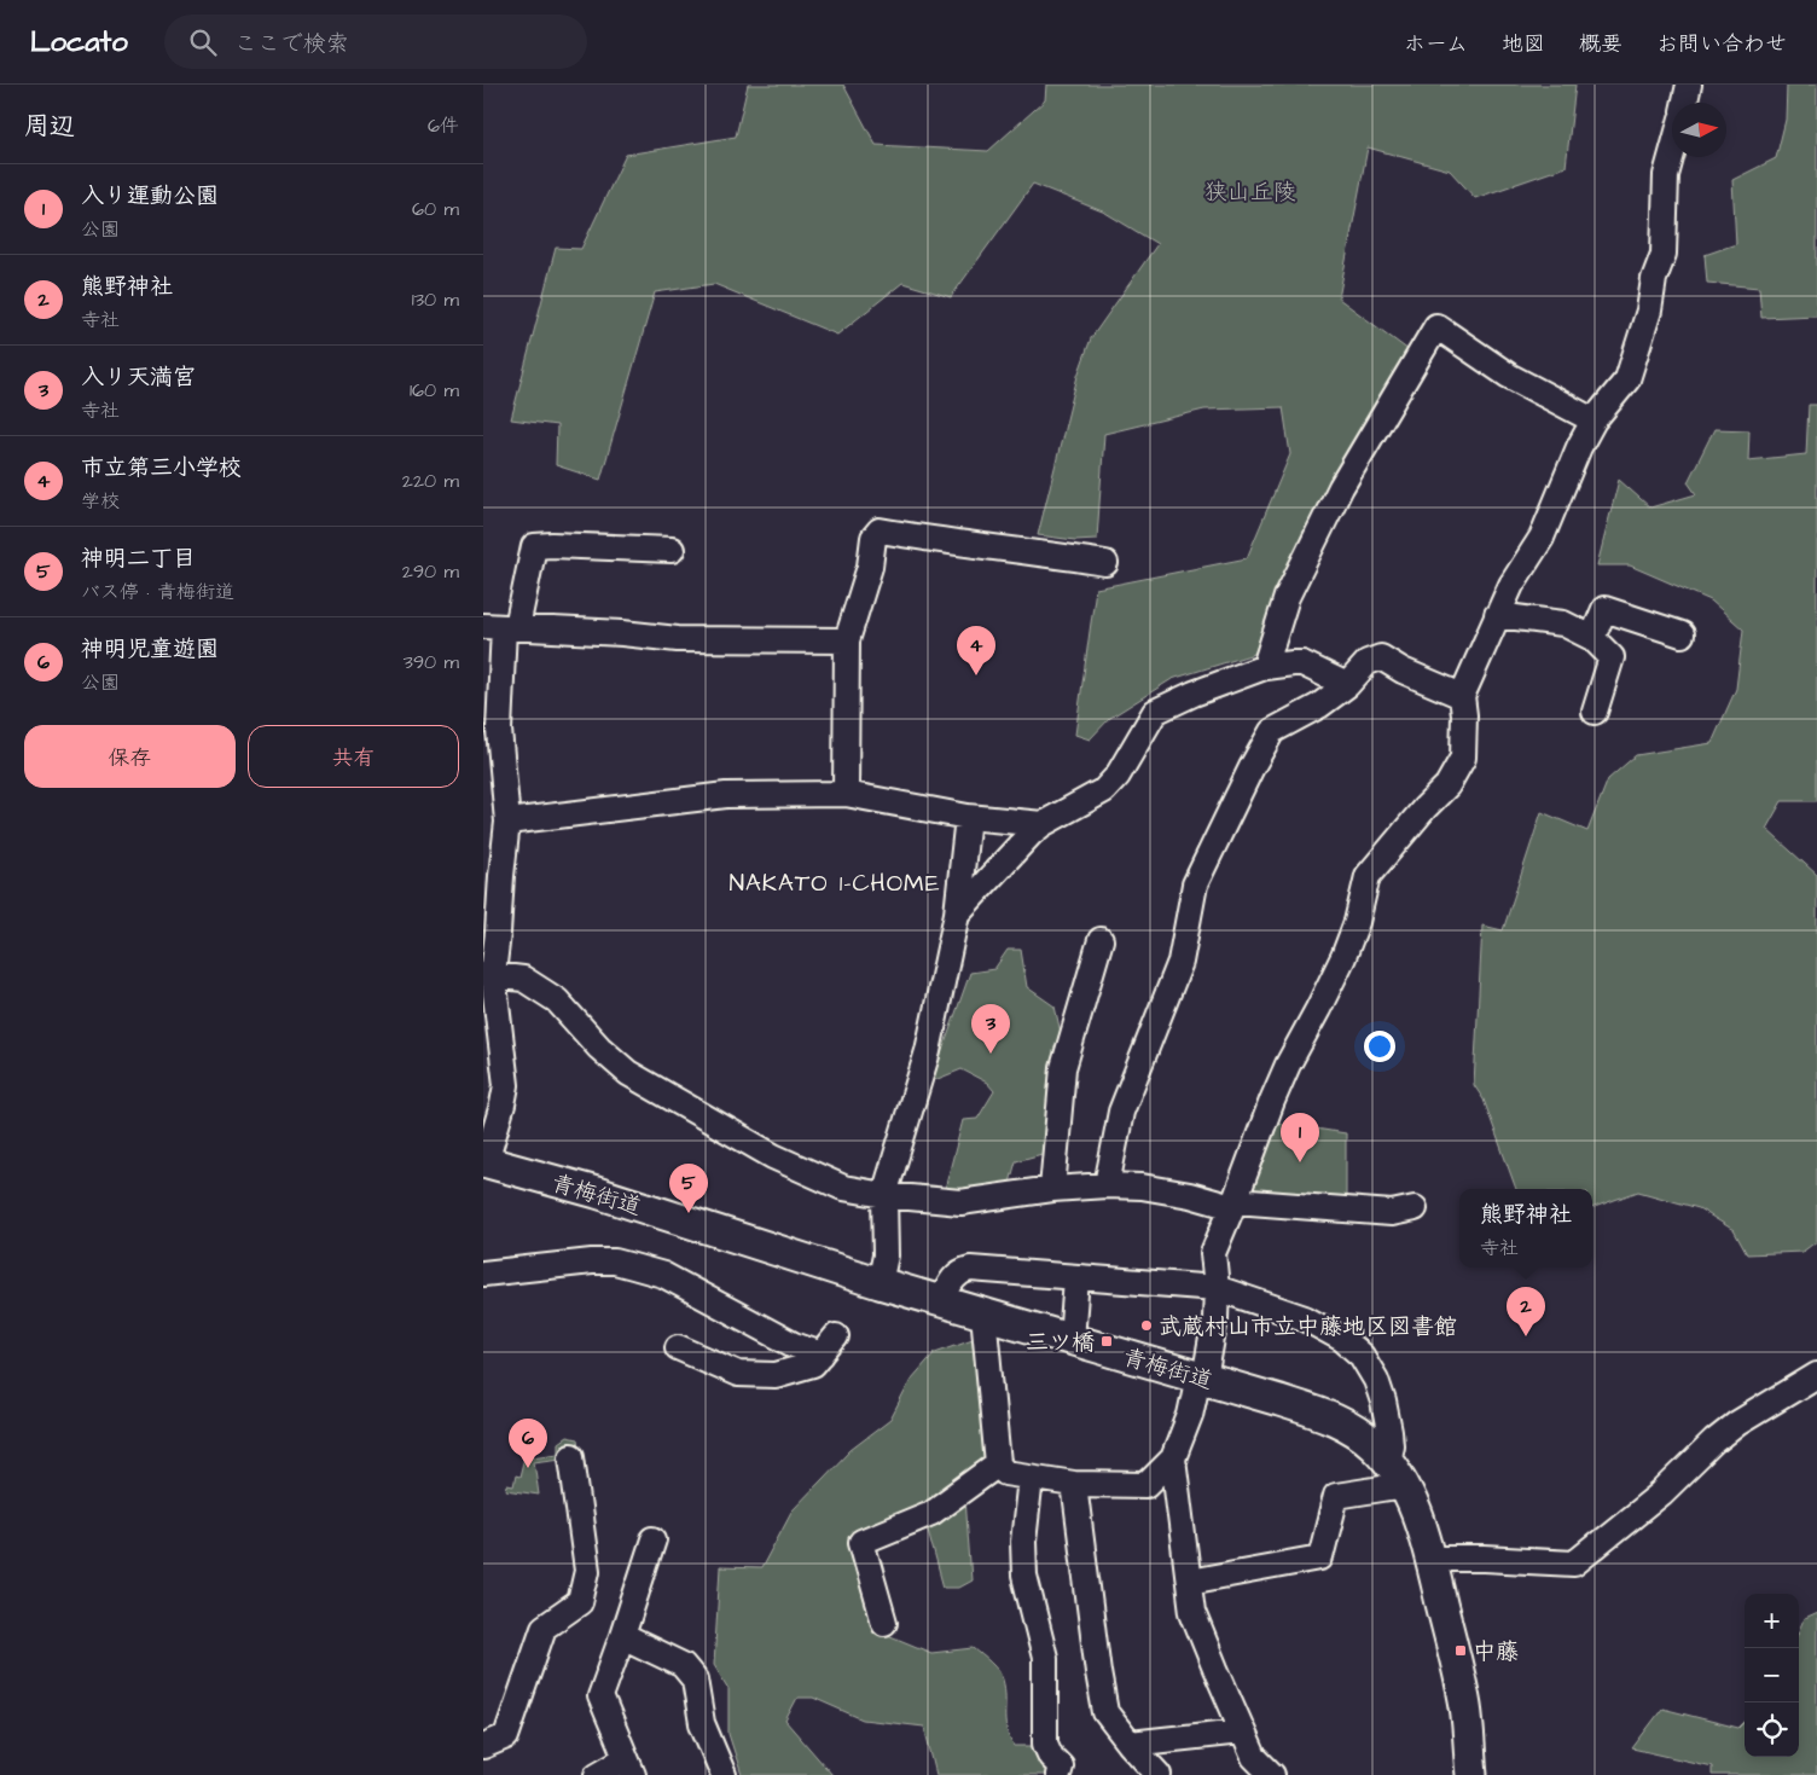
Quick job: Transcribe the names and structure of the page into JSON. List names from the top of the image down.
{
  "streets": {
    "main road": ["青梅街道"]
  },
  "districts": ["NAKATO 1-CHOME"],
  "parks": ["狭山丘陵"],
  "places": {
    "other": ["武蔵村山市立中藤地区図書館"],
    "transit": ["三ツ橋", "中藤"]
  },
  "north": "right",
  "page": {
    "header": "Locato",
    "search": "ここで検索",
    "nav": [
      "ホーム",
      "地図",
      "概要",
      "お問い合わせ"
    ],
    "heading": ["周辺", "6件"],
    "list": [
      {
        "mark": "1",
        "name": "入り運動公園",
        "note": "公園",
        "value": "60 m"
      },
      {
        "mark": "2",
        "name": "熊野神社",
        "note": "寺社",
        "value": "130 m"
      },
      {
        "mark": "3",
        "name": "入リ天満宮",
        "note": "寺社",
        "value": "160 m"
      },
      {
        "mark": "4",
        "name": "市立第三小学校",
        "note": "学校",
        "value": "220 m"
      },
      {
        "mark": "5",
        "name": "神明二丁目",
        "note": "バス停 · 青梅街道",
        "value": "290 m"
      },
      {
        "mark": "6",
        "name": "神明児童遊園",
        "note": "公園",
        "value": "390 m"
      }
    ],
    "pins": [
      "4",
      "3",
      "1",
      "5",
      "2",
      "6"
    ],
    "buttons": ["保存", "共有"],
    "popup": ["熊野神社", "寺社"],
    "map_buttons": ["+", "−"]
  }
}
